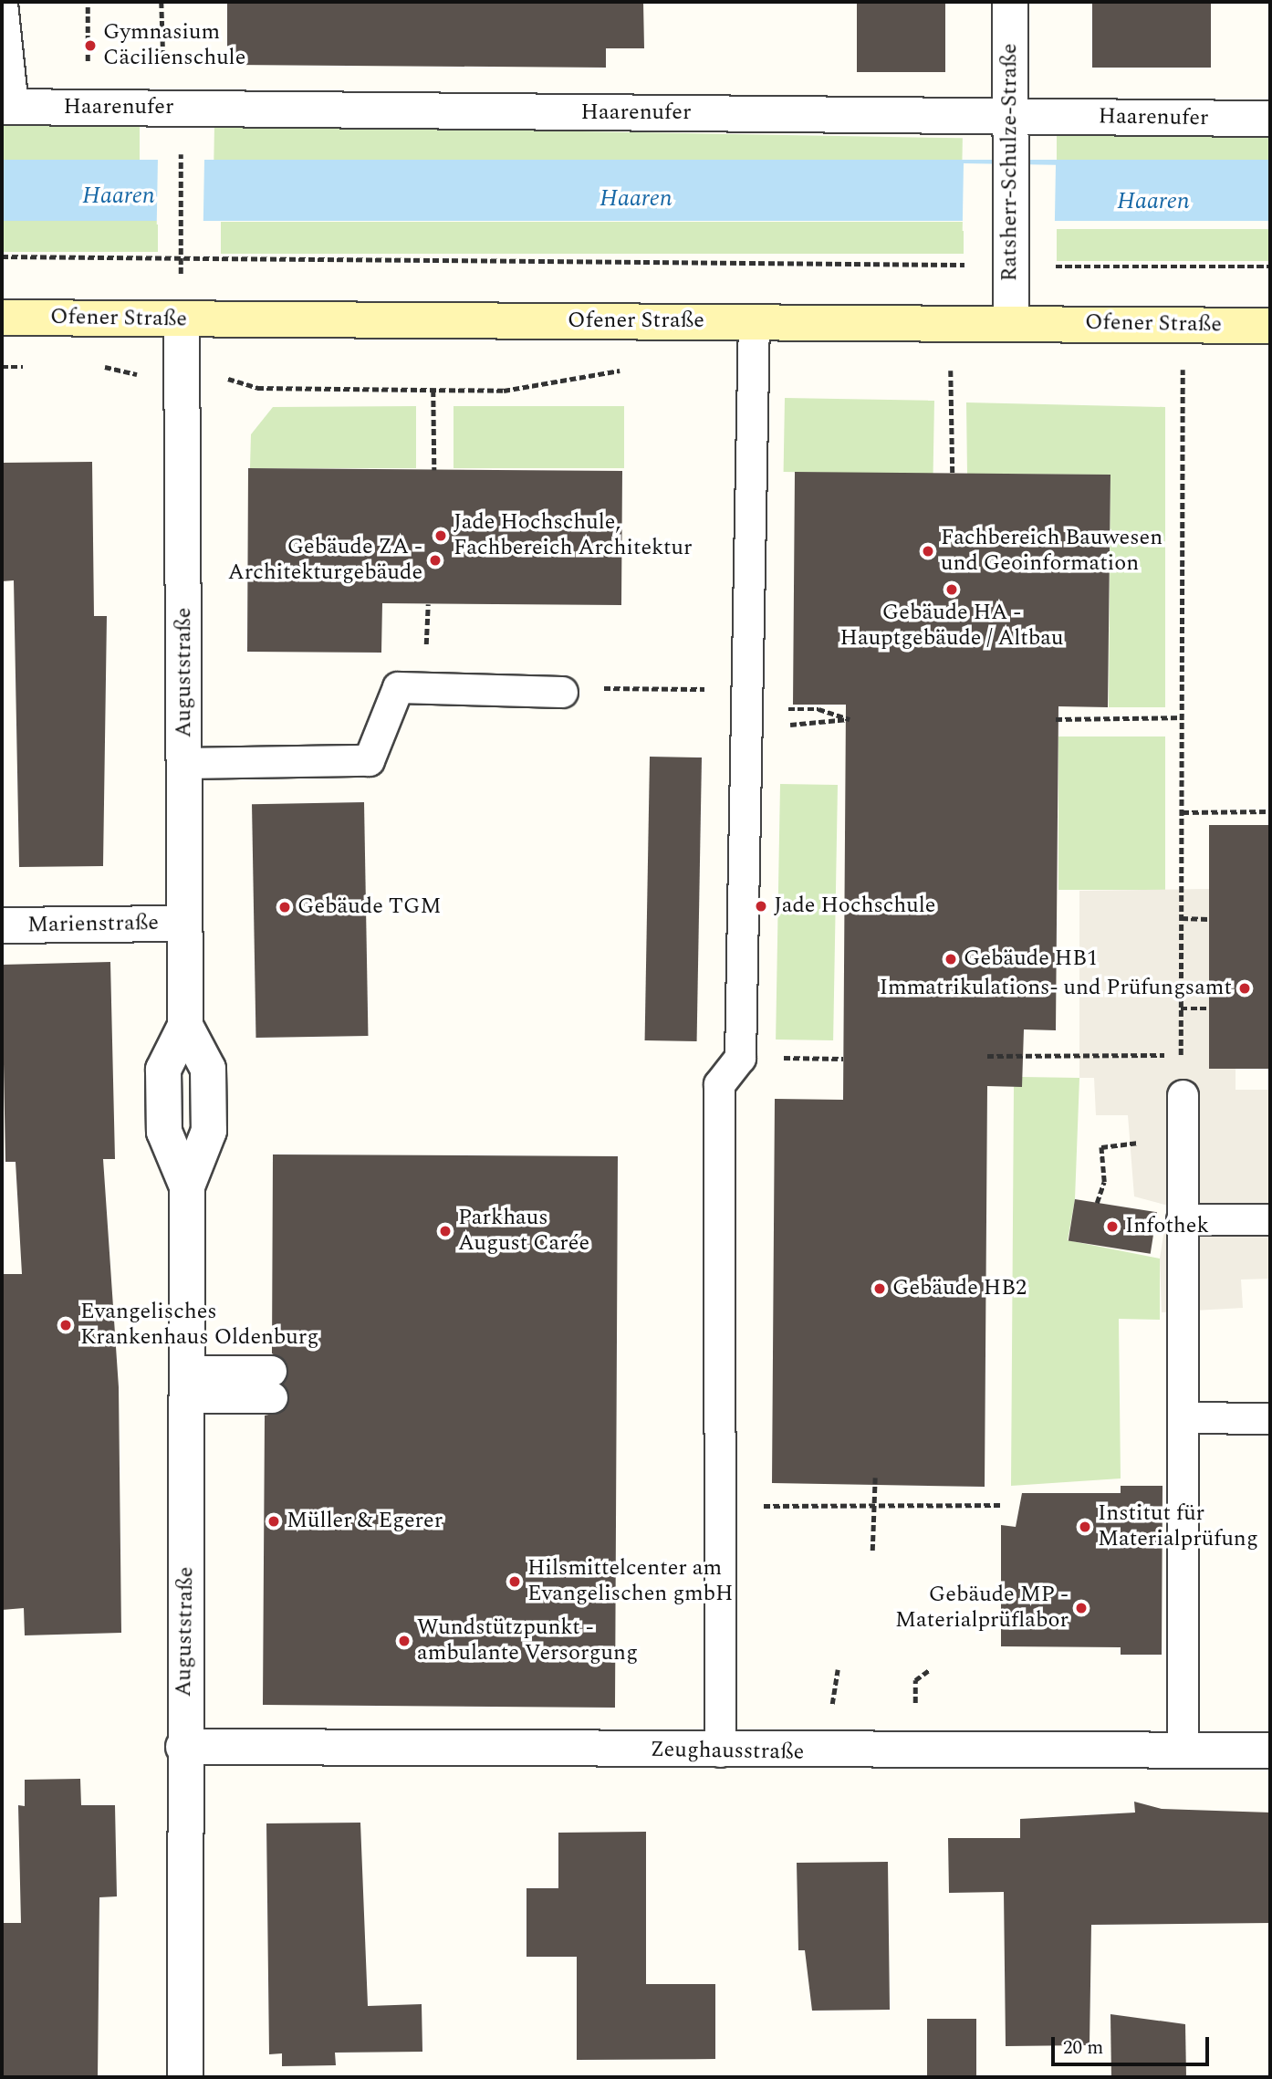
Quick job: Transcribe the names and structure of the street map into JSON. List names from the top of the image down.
{
  "streets": {
    "main road": ["Ofener Straße"],
    "street": [
      "Haarenufer",
      "Ratsherr-Schulze-Straße",
      "Auguststraße",
      "Marienstraße",
      "Zeughausstraße"
    ]
  },
  "crossings": [
    ["Haarenufer", "Ratsherr-Schulze-Straße"],
    ["Ratsherr-Schulze-Straße", "Ofener Straße"],
    ["Ofener Straße", "Auguststraße"],
    ["Auguststraße", "Marienstraße"],
    ["Auguststraße", "Zeughausstraße"]
  ],
  "water": ["Haaren"],
  "places": [
    "Gymnasium Cäcilienschule",
    "Jade Hochschule, Fachbereich Architektur",
    "Fachbereich Bauwesen und Geoinformation",
    "Gebäude ZA - Architekturgebäude",
    "Gebäude HA - Hauptgebäude / Altbau",
    "Jade Hochschule",
    "Gebäude TGM",
    "Gebäude HB1",
    "Immatrikulations- und Prüfungsamt",
    "Infothek",
    "Parkhaus August Carée",
    "Gebäude HB2",
    "Evangelisches Krankenhaus Oldenburg",
    "Müller & Egerer",
    "Institut für Materialprüfung",
    "Hilsmittelcenter am Evangelischen gmbH",
    "Gebäude MP - Materialprüflabor",
    "Wundstützpunkt - ambulante Versorgung"
  ],
  "scale_bar": "20 m"
}
